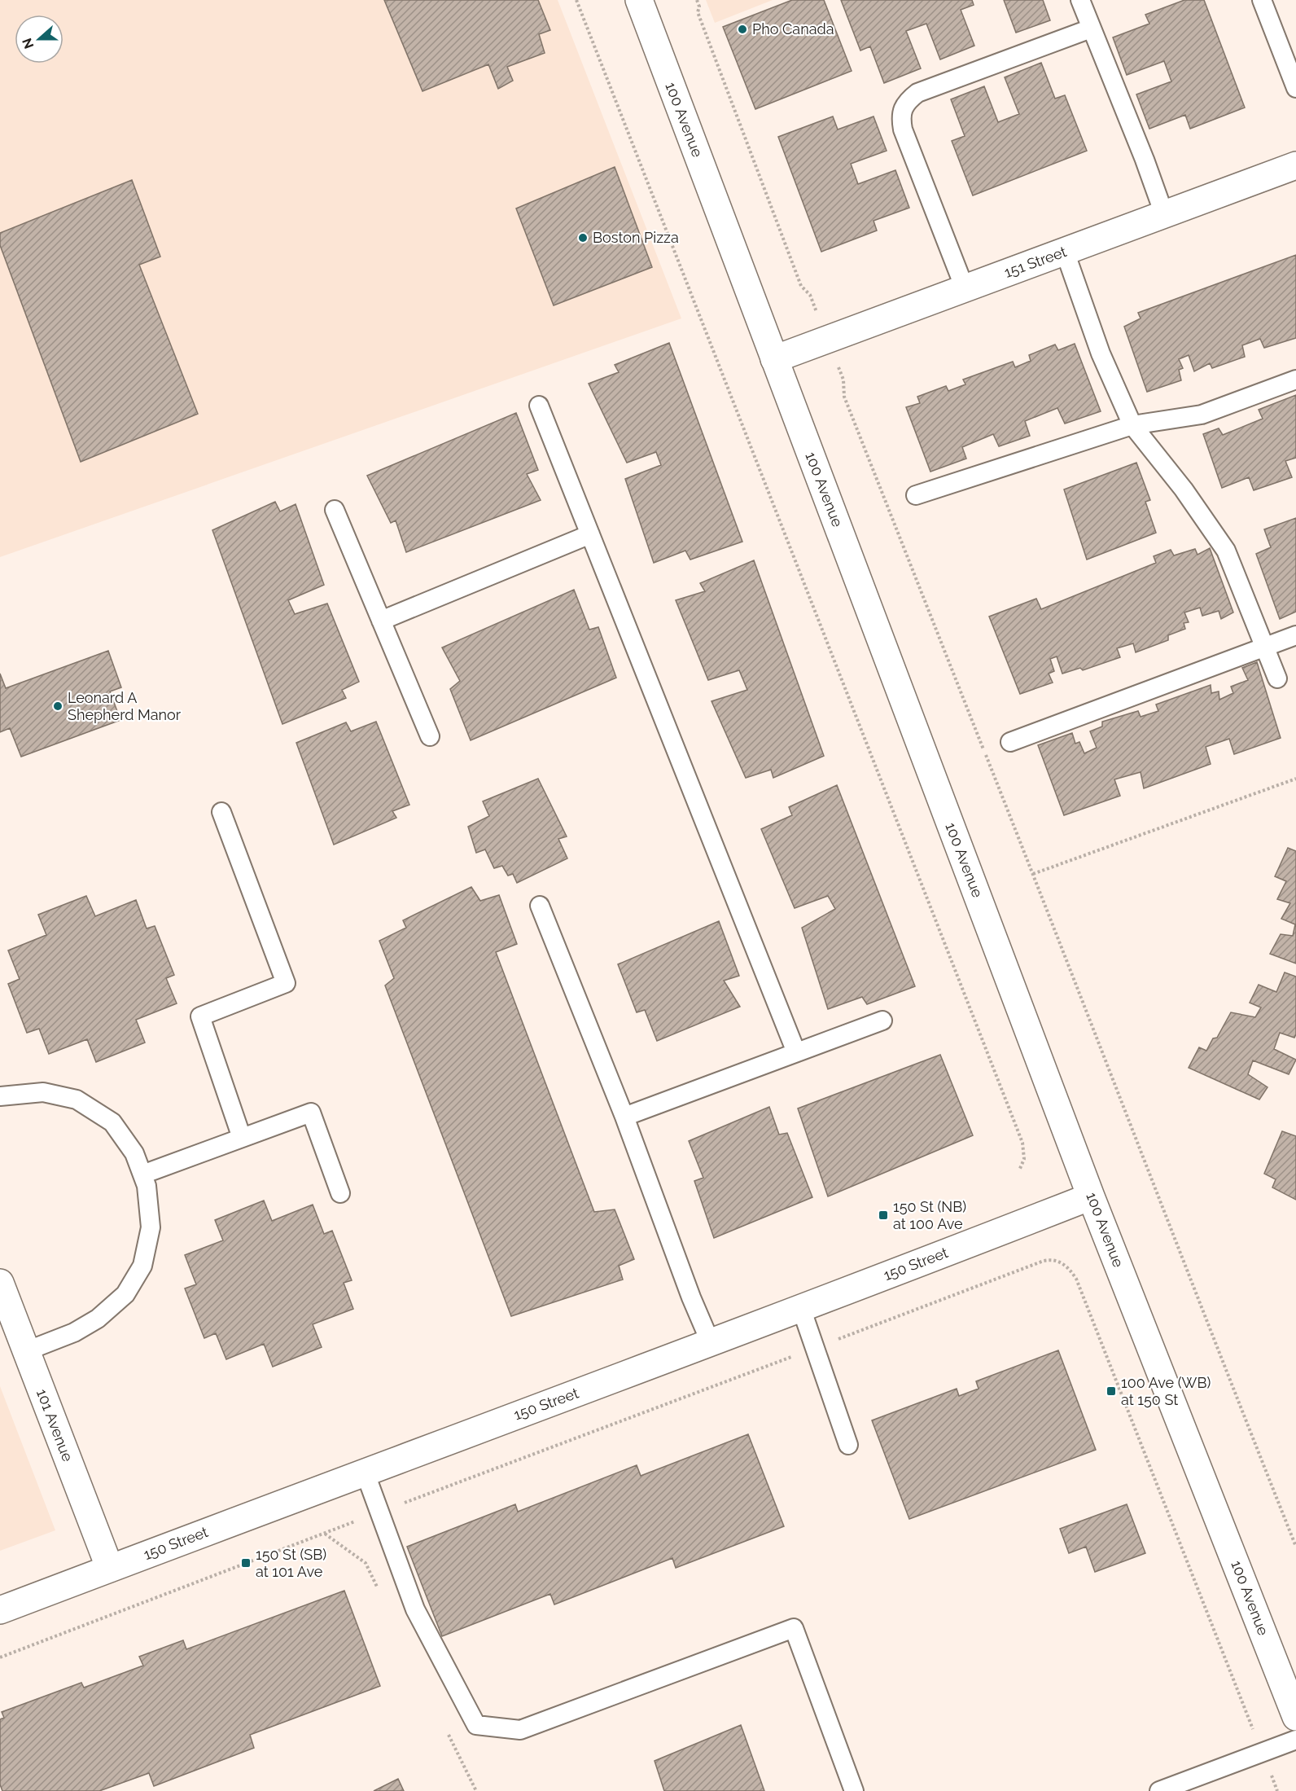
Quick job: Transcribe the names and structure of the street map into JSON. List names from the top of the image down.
{
  "streets": {
    "main road": [
      "100 Avenue",
      "151 Street",
      "150 Street",
      "101 Avenue"
    ]
  },
  "crossings": [
    ["100 Avenue", "151 Street"],
    ["100 Avenue", "150 Street"],
    ["150 Street", "101 Avenue"]
  ],
  "places": {
    "other": ["Pho Canada", "Boston Pizza", "Leonard A Shepherd Manor"],
    "transit": ["150 St (NB) at 100 Ave", "100 Ave (WB) at 150 St", "150 St (SB) at 101 Ave"]
  },
  "north": "left"
}
